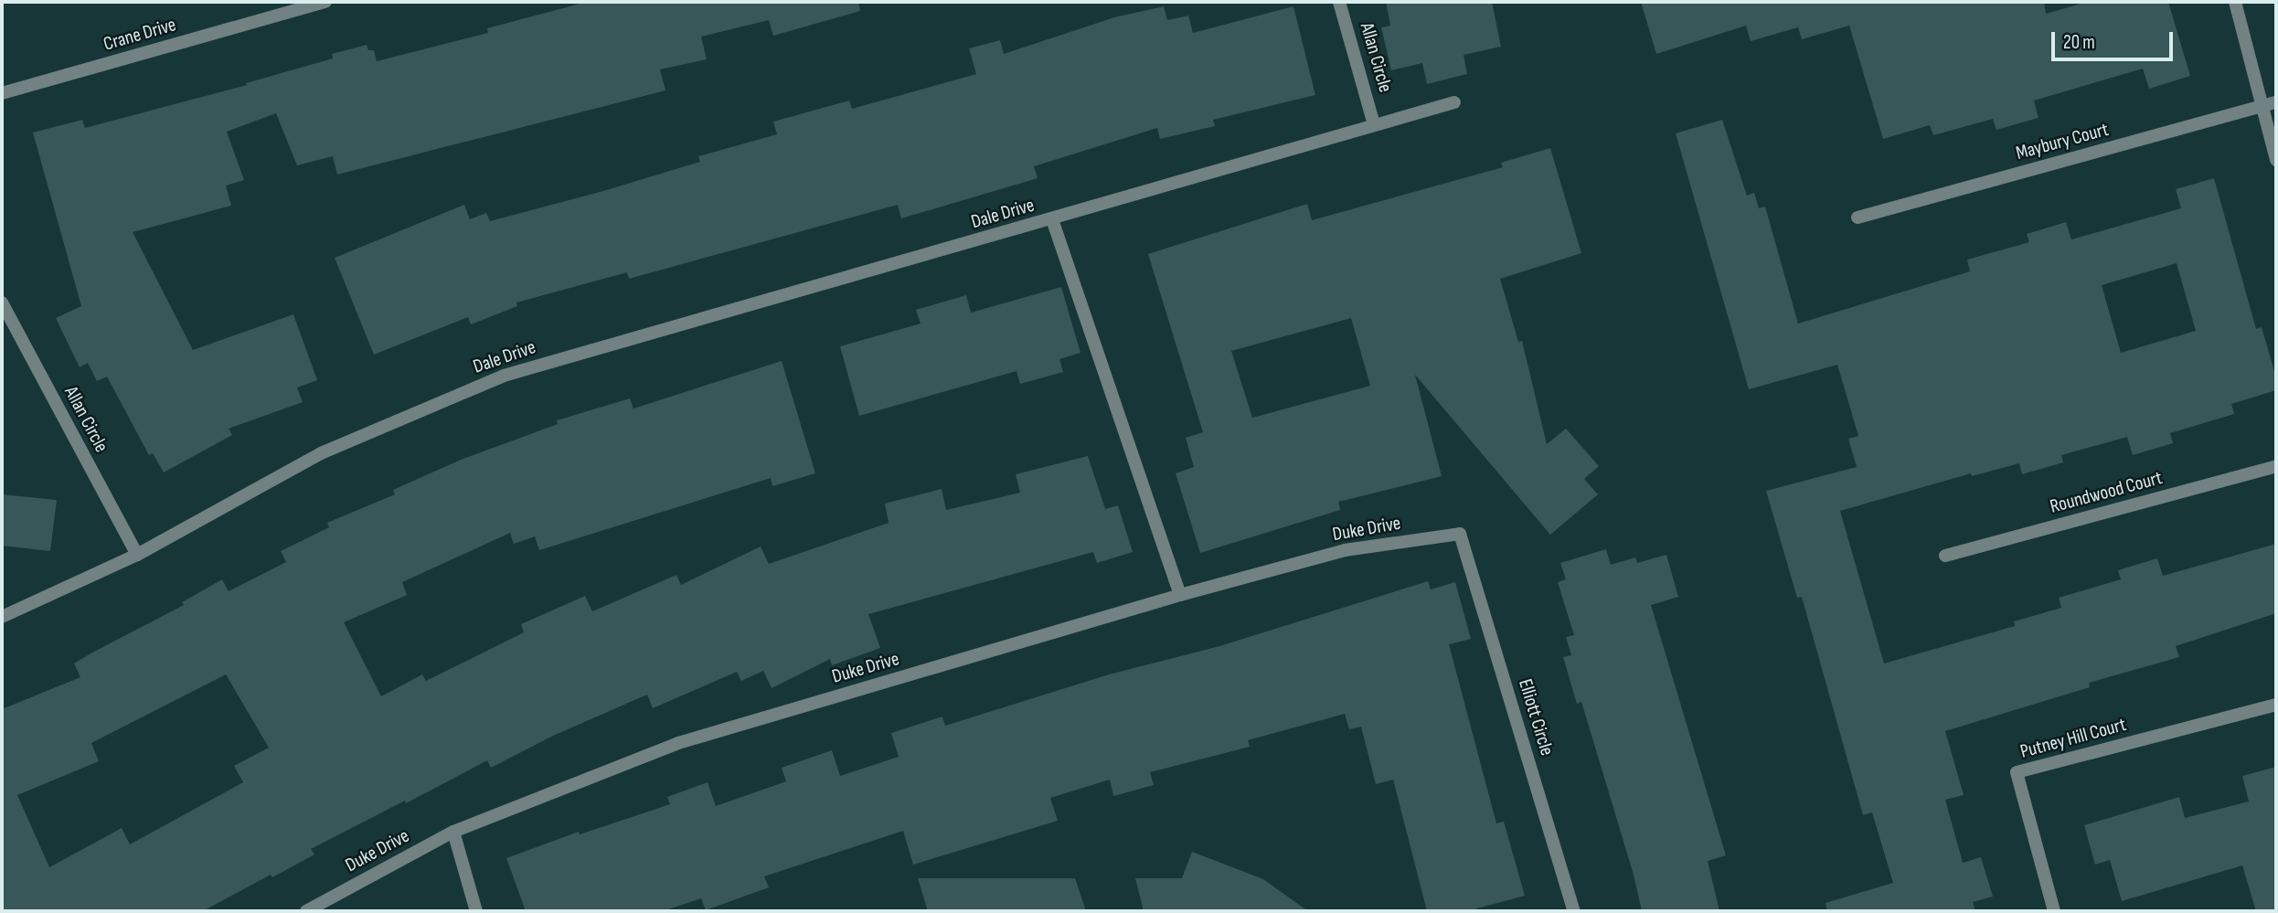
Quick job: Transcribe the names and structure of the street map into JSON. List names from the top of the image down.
{
  "streets": {
    "street": [
      "Crane Drive",
      "Allan Circle",
      "Maybury Court",
      "Dale Drive",
      "Roundwood Court",
      "Duke Drive",
      "Elliott Circle",
      "Putney Hill Court"
    ]
  },
  "crossings": [
    ["Allan Circle", "Dale Drive"],
    ["Dale Drive", "Duke Drive"],
    ["Duke Drive", "Elliott Circle"]
  ],
  "scale_bar": "20 m"
}
